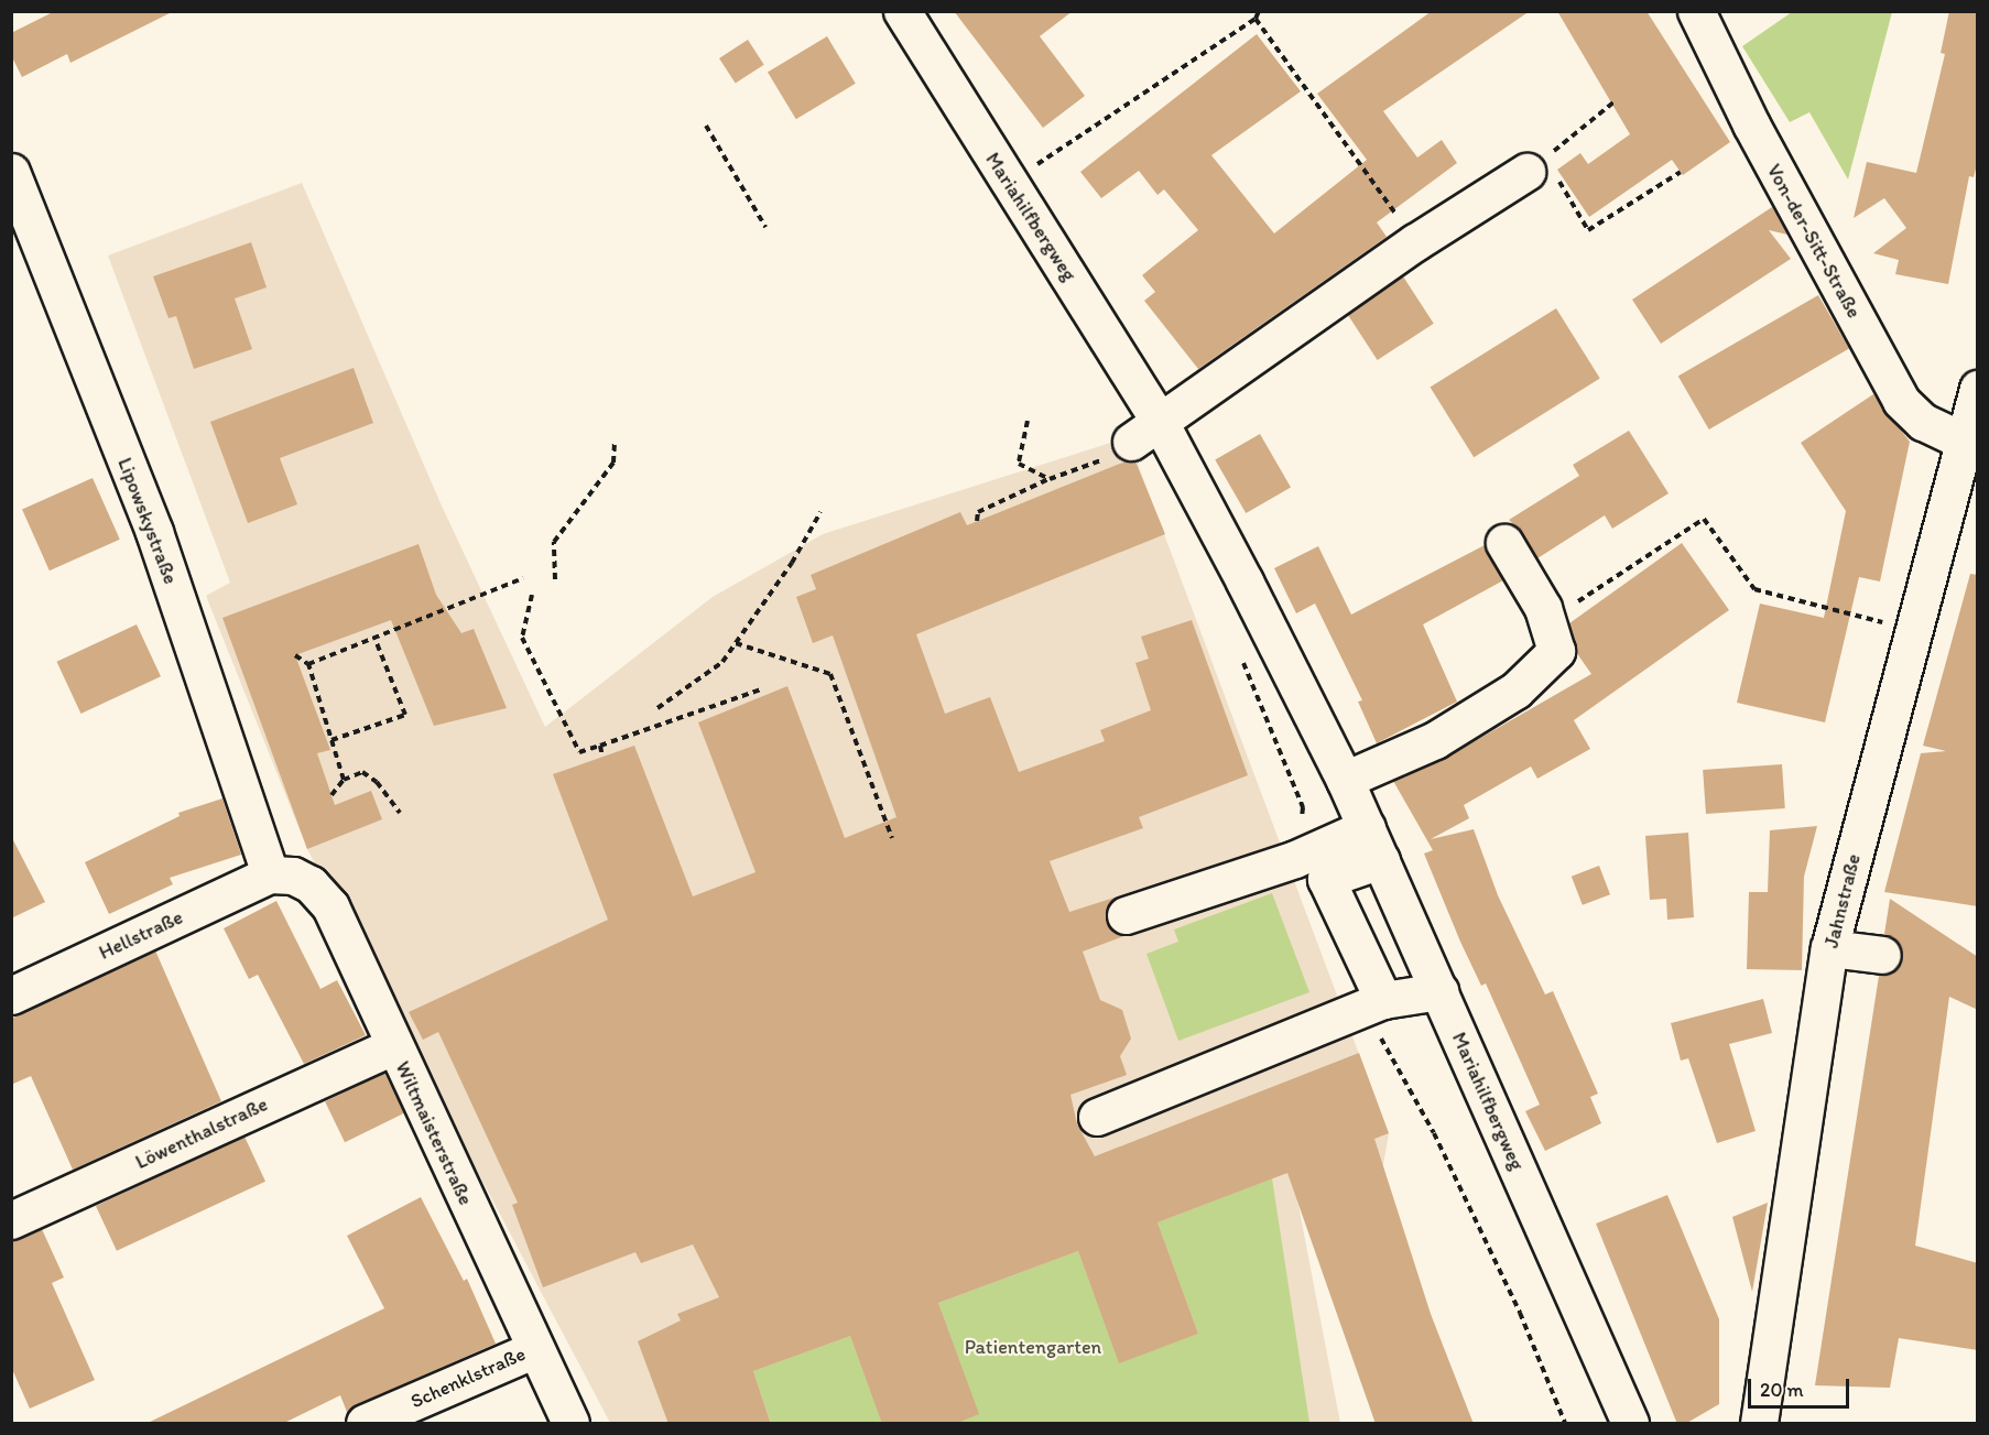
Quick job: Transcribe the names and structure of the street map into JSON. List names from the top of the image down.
{
  "streets": {
    "street": [
      "Mariahilfbergweg",
      "Von-der-Sitt-Straße",
      "Lipowskystraße",
      "Jahnstraße",
      "Hellstraße",
      "Löwenthalstraße",
      "Wiltmaisterstraße",
      "Schenklstraße"
    ]
  },
  "crossings": [
    ["Von-der-Sitt-Straße", "Jahnstraße"],
    ["Lipowskystraße", "Hellstraße"],
    ["Lipowskystraße", "Wiltmaisterstraße"],
    ["Hellstraße", "Wiltmaisterstraße"],
    ["Löwenthalstraße", "Wiltmaisterstraße"],
    ["Wiltmaisterstraße", "Schenklstraße"]
  ],
  "parks": ["Patientengarten"],
  "scale_bar": "20 m"
}
